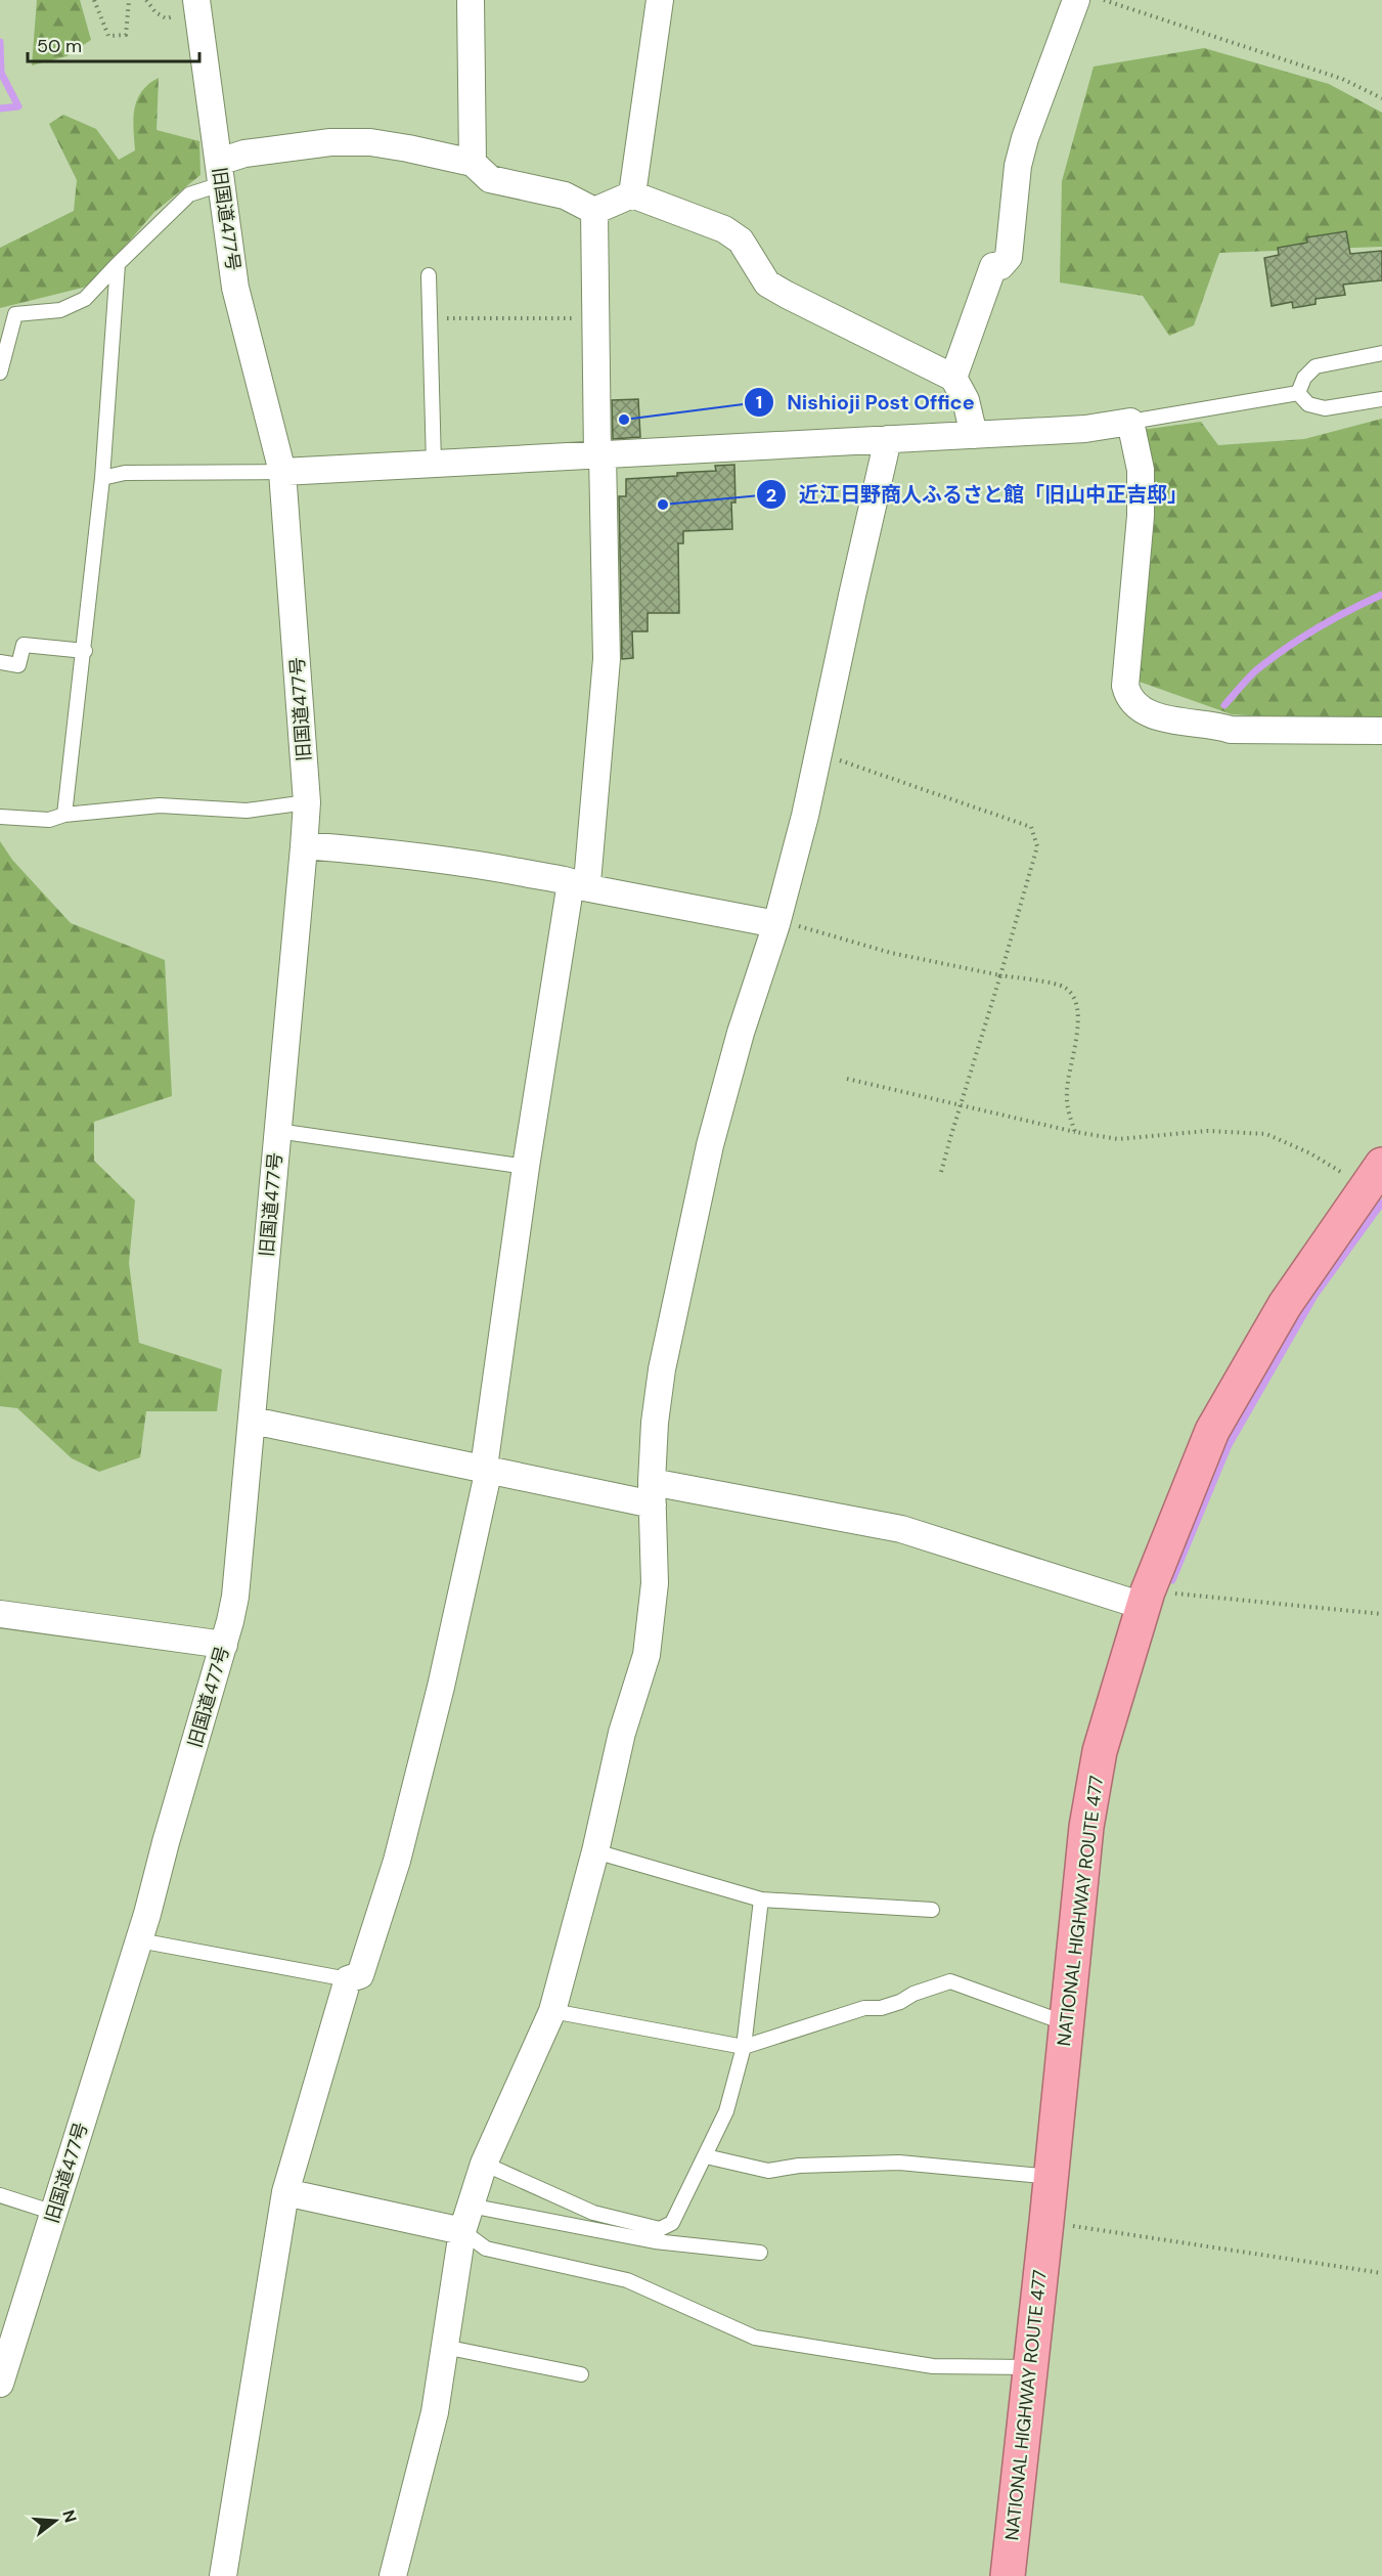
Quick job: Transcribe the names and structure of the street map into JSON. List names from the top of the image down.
{
  "streets": {
    "highway": ["NATIONAL HIGHWAY ROUTE 477"],
    "street": ["旧国道477号"]
  },
  "places": ["Nishioji Post Office", "近江日野商人ふるさと館「旧山中正吉邸」"],
  "scale_bar": "50 m",
  "north": "right"
}
